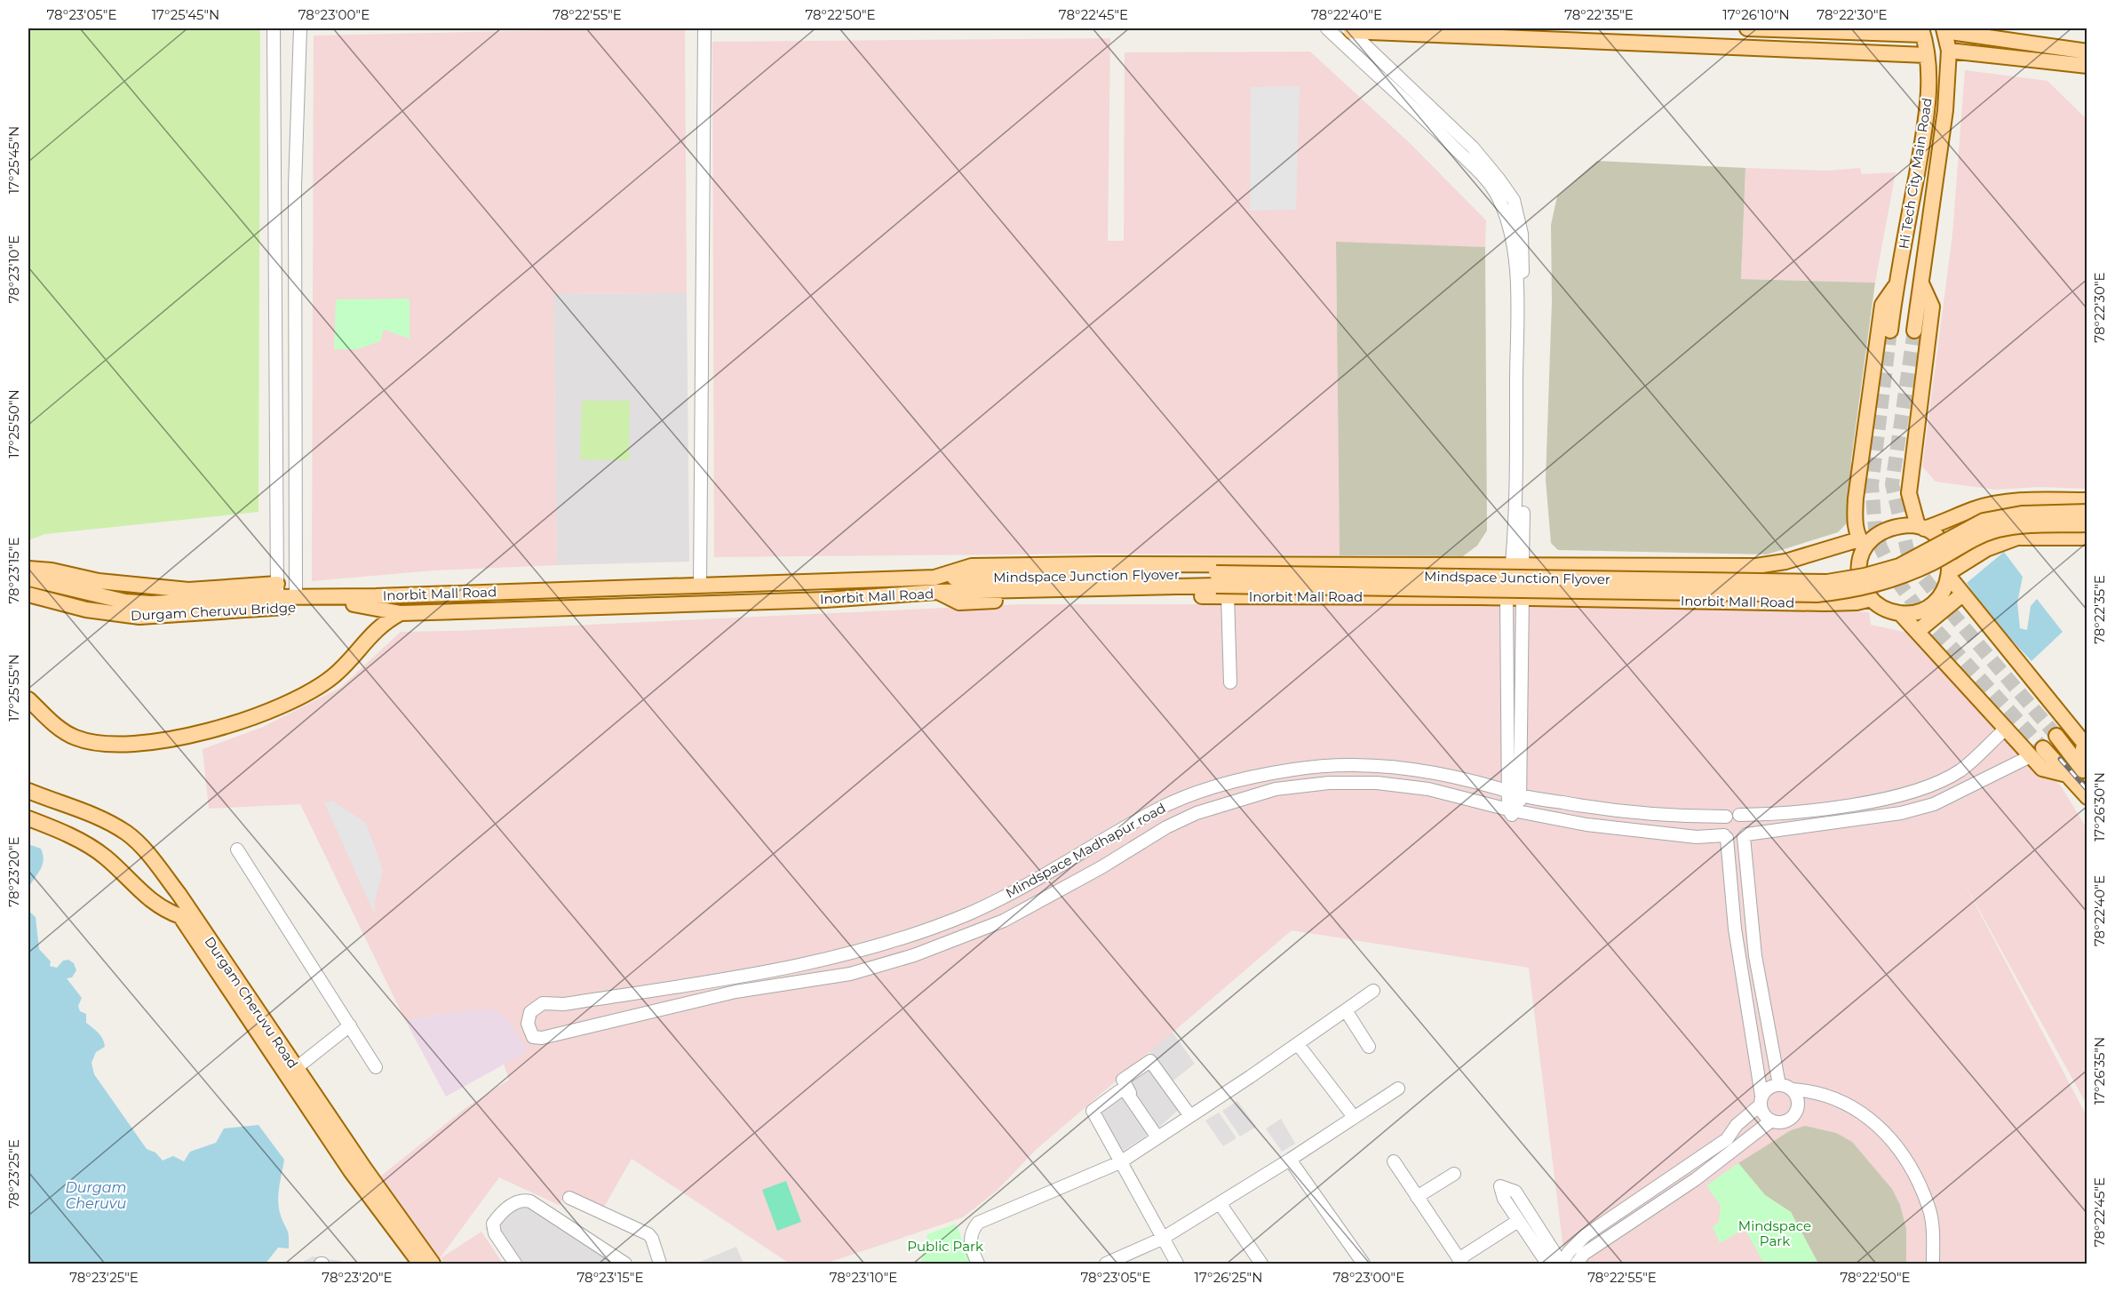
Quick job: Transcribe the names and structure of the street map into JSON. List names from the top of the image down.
{
  "streets": {
    "main road": [
      "Hi Tech City Main Road",
      "Mindspace Junction Flyover",
      "Inorbit Mall Road",
      "Durgam Cheruvu Bridge",
      "Durgam Cheruvu Road"
    ],
    "street": ["Mindspace Madhapur road"]
  },
  "crossings": [
    ["Mindspace Junction Flyover", "Inorbit Mall Road"],
    ["Inorbit Mall Road", "Durgam Cheruvu Bridge"]
  ],
  "water": ["Durgam Cheruvu"],
  "parks": ["Mindspace Park", "Public Park"],
  "coordinates": [
    "78°23'05\"E",
    "17°25'45\"N",
    "78°23'00\"E",
    "78°22'55\"E",
    "78°22'50\"E",
    "78°22'45\"E",
    "78°22'40\"E",
    "78°22'35\"E",
    "17°26'10\"N",
    "78°22'30\"E",
    "78°23'10\"E",
    "17°25'50\"N",
    "78°23'15\"E",
    "17°25'55\"N",
    "17°26'30\"N",
    "78°23'20\"E",
    "17°26'35\"N",
    "78°23'25\"E",
    "17°26'25\"N"
  ]
}
